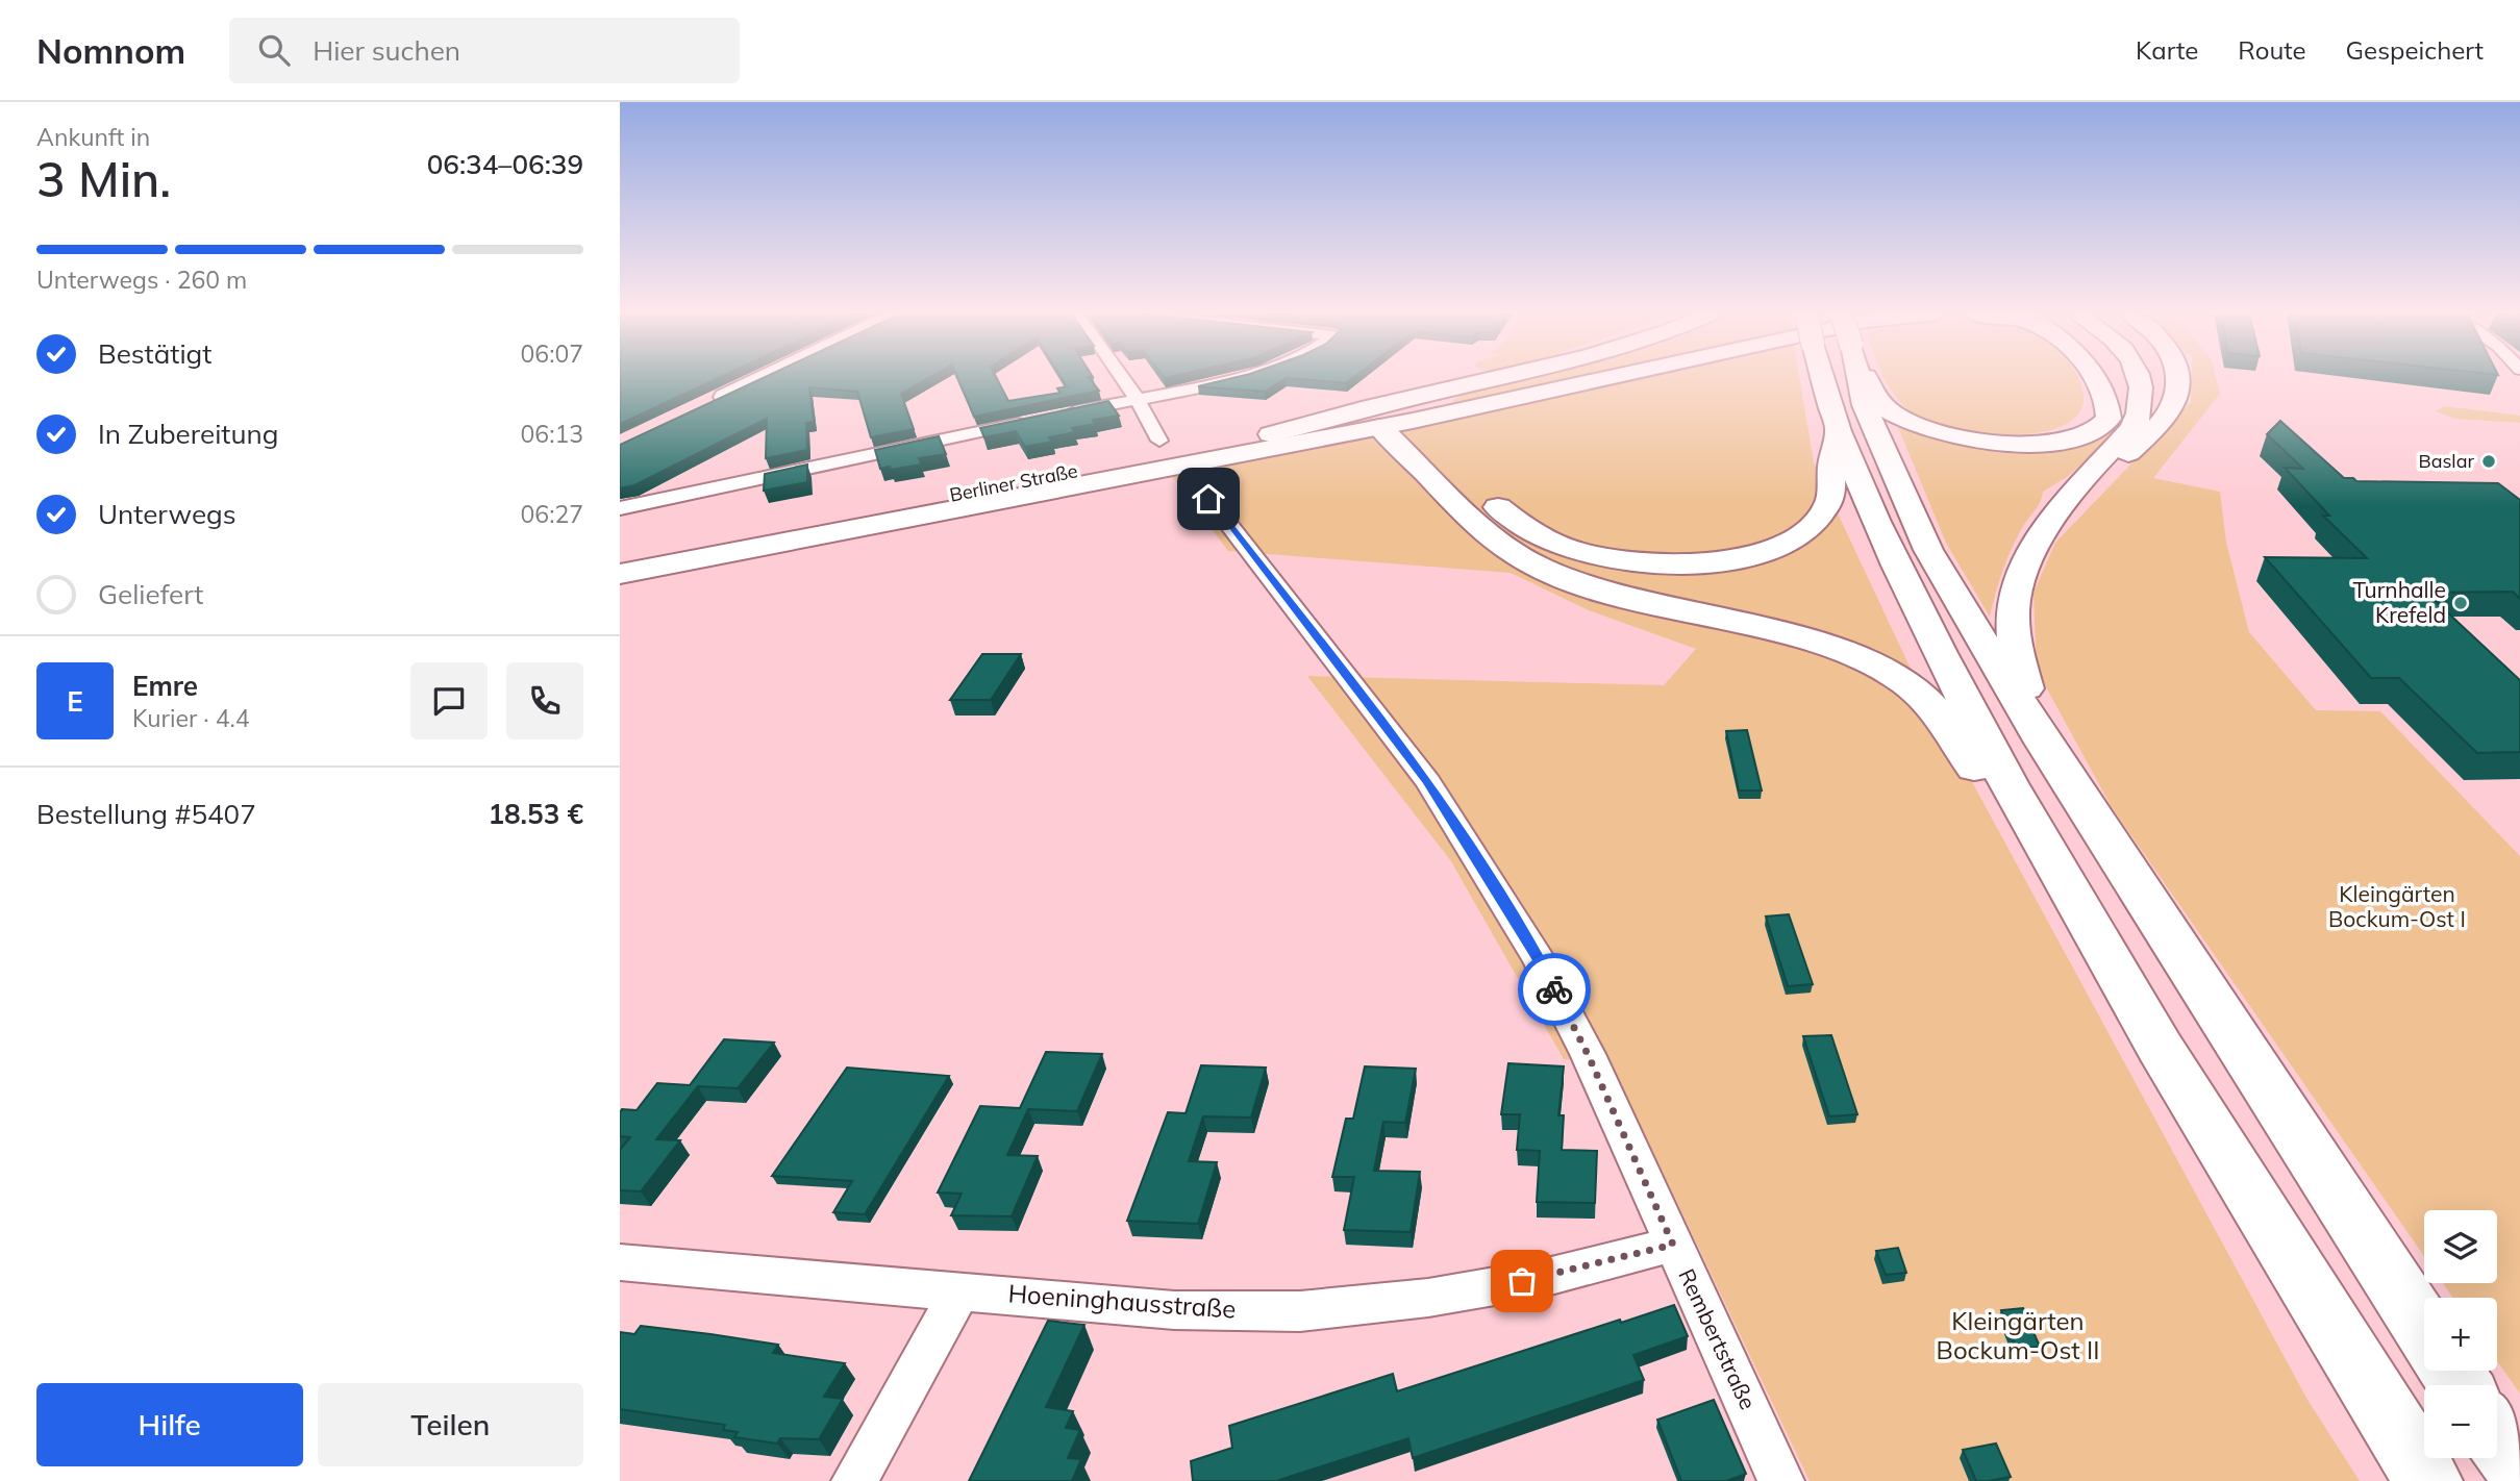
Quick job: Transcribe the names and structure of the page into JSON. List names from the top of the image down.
{
  "streets": {
    "main road": ["Berliner Straße"],
    "street": ["Hoeninghausstraße", "Rembertstraße"]
  },
  "crossings": [
    ["Berliner Straße", "Rembertstraße"],
    ["Hoeninghausstraße", "Rembertstraße"]
  ],
  "parks": ["Kleingärten Bockum-Ost I", "Kleingärten Bockum-Ost II"],
  "places": ["Baslar", "Turnhalle Krefeld"],
  "page": {
    "header": "Nomnom",
    "search": "Hier suchen",
    "nav": ["Karte", "Route", "Gespeichert"],
    "heading": ["3 Min.", "Ankunft in", "06:34–06:39"],
    "panel": [
      "Emre",
      "Kurier · 4.4",
      "Bestellung #5407",
      "18.53 €"
    ],
    "bar": "Unterwegs · 260 m",
    "list": [
      ["Bestätigt", "06:07"],
      ["In Zubereitung", "06:13"],
      ["Unterwegs", "06:27"],
      "Geliefert"
    ],
    "round": "E",
    "map_buttons": ["+", "−"],
    "buttons": ["Hilfe", "Teilen"]
  }
}
